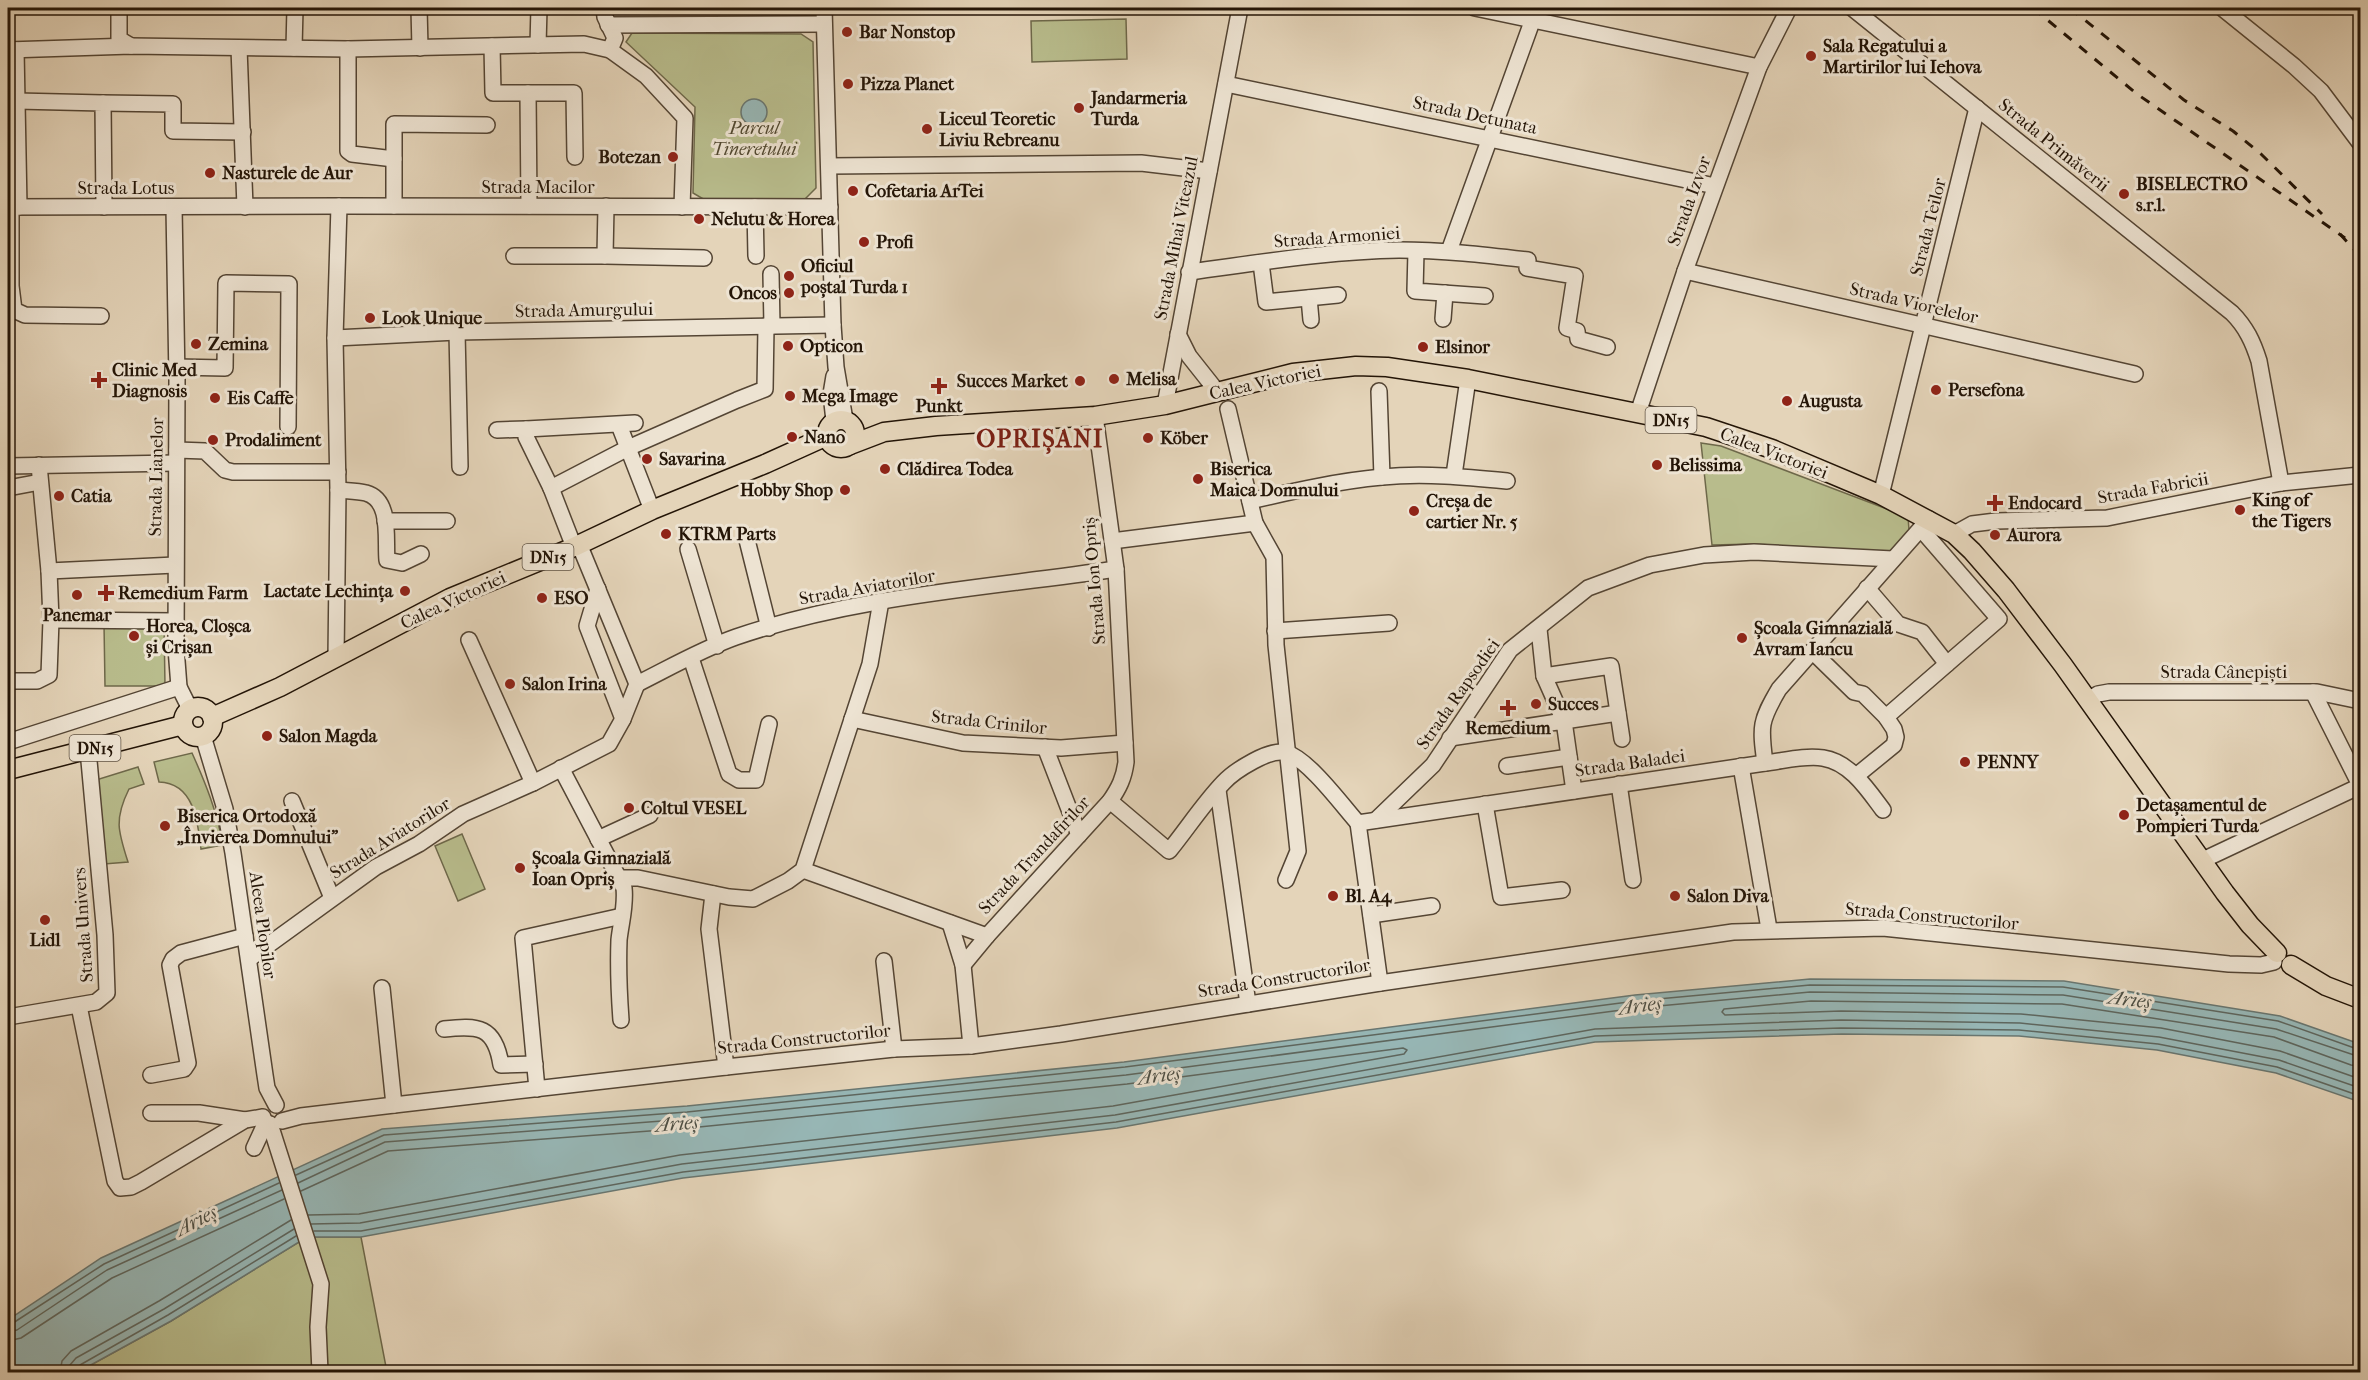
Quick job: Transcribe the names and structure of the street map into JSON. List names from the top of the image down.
{
  "streets": {
    "main road": ["Calea Victoriei", "DN15"],
    "street": [
      "Strada Detunata",
      "Strada Primăverii",
      "Strada Macilor",
      "Strada Lotus",
      "Strada Izvor",
      "Strada Teilor",
      "Strada Armoniei",
      "Strada Mihai Viteazul",
      "Strada Viorelelor",
      "Strada Amurgului",
      "Strada Lianelor",
      "Strada Fabricii",
      "Strada Ion Opriș",
      "Strada Aviatorilor",
      "Strada Cânepiști",
      "Strada Rapsodiei",
      "Strada Crinilor",
      "Strada Baladei",
      "Strada Trandafirilor",
      "Strada Constructorilor",
      "Strada Univers",
      "Aleea Plopilor"
    ]
  },
  "crossings": [
    ["Strada Detunata", "Strada Izvor"],
    ["Strada Detunata", "Strada Mihai Viteazul"],
    ["Strada Primăverii", "Strada Teilor"],
    ["Strada Primăverii", "Strada Fabricii"],
    ["Strada Macilor", "Strada Lotus"],
    ["Strada Lotus", "Strada Lianelor"],
    ["Strada Izvor", "Strada Viorelelor"],
    ["Strada Izvor", "Calea Victoriei"],
    ["Strada Teilor", "Strada Viorelelor"],
    ["Strada Teilor", "Calea Victoriei"],
    ["Strada Armoniei", "Strada Mihai Viteazul"],
    ["Strada Mihai Viteazul", "Calea Victoriei"],
    ["Calea Victoriei", "DN15"],
    ["Calea Victoriei", "Strada Lianelor"],
    ["Calea Victoriei", "Strada Fabricii"],
    ["Calea Victoriei", "Strada Ion Opriș"],
    ["Calea Victoriei", "Strada Cânepiști"],
    ["Calea Victoriei", "Strada Constructorilor"],
    ["Calea Victoriei", "Aleea Plopilor"],
    ["DN15", "Strada Lianelor"],
    ["DN15", "Strada Univers"],
    ["DN15", "Aleea Plopilor"],
    ["Strada Lianelor", "Aleea Plopilor"],
    ["Strada Ion Opriș", "Strada Aviatorilor"],
    ["Strada Ion Opriș", "Strada Crinilor"],
    ["Strada Ion Opriș", "Strada Trandafirilor"],
    ["Strada Aviatorilor", "Aleea Plopilor"],
    ["Strada Rapsodiei", "Strada Baladei"],
    ["Strada Crinilor", "Strada Trandafirilor"],
    ["Strada Constructorilor", "Aleea Plopilor"]
  ],
  "districts": ["OPRIȘANI"],
  "water": ["Arieș"],
  "parks": ["Parcul Tineretului"],
  "places": {
    "other": [
      "Bar Nonstop",
      "Sala Regatului a Martirilor lui Iehova",
      "Pizza Planet",
      "Jandarmeria Turda",
      "Liceul Teoretic Liviu Rebreanu",
      "Botezan",
      "Nasturele de Aur",
      "Cofetaria ArTei",
      "BISELECTRO s.r.l.",
      "Nelutu & Horea",
      "Profi",
      "Oficiul poștal Turda 1",
      "Oncos",
      "Look Unique",
      "Zemina",
      "Opticon",
      "Elsinor",
      "Melisa",
      "Succes Market",
      "Persefona",
      "Mega Image",
      "Eis Caffe",
      "Augusta",
      "Nano",
      "Köber",
      "Prodaliment",
      "Savarina",
      "Belissima",
      "Clădirea Todea",
      "Biserica Maica Domnului",
      "Hobby Shop",
      "Catia",
      "King of the Tigers",
      "Creșa de cartier Nr. 5",
      "KTRM Parts",
      "Aurora",
      "Lactate Lechința",
      "Panemar",
      "ESO",
      "Horea, Cloșca și Crișan",
      "Școala Gimnazială Avram Iancu",
      "Salon Irina",
      "Succes",
      "Salon Magda",
      "PENNY",
      "Coltul VESEL",
      "Detașamentul de Pompieri Turda",
      "Biserica Ortodoxă „Învierea Domnului”",
      "Școala Gimnazială Ioan Opriș",
      "Bl. A4",
      "Salon Diva",
      "Lidl"
    ],
    "health": [
      "Clinic Med Diagnosis",
      "Punkt",
      "Endocard",
      "Remedium Farm",
      "Remedium"
    ]
  }
}
